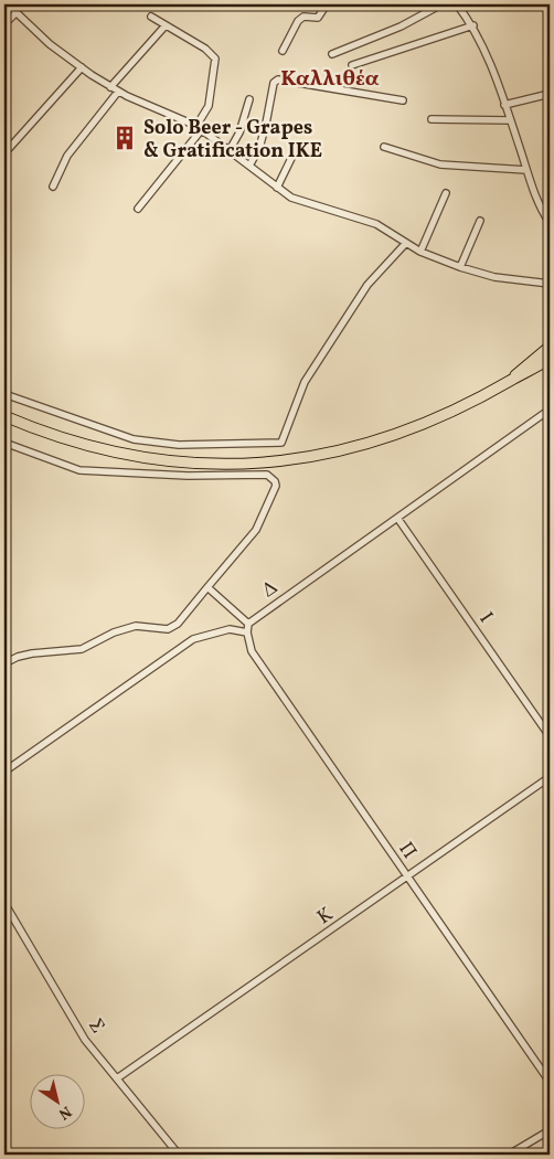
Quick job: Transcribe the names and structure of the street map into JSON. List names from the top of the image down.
{
  "streets": {
    "street": [
      "Δ",
      "Ι",
      "Π",
      "Κ",
      "Σ"
    ]
  },
  "crossings": [
    ["Δ", "Ι"],
    ["Π", "Κ"],
    ["Κ", "Σ"]
  ],
  "districts": ["Καλλιθέα"],
  "places": {
    "building": ["Solo Beer - Grapes & Gratification IKE"]
  },
  "north": "bottom right"
}
